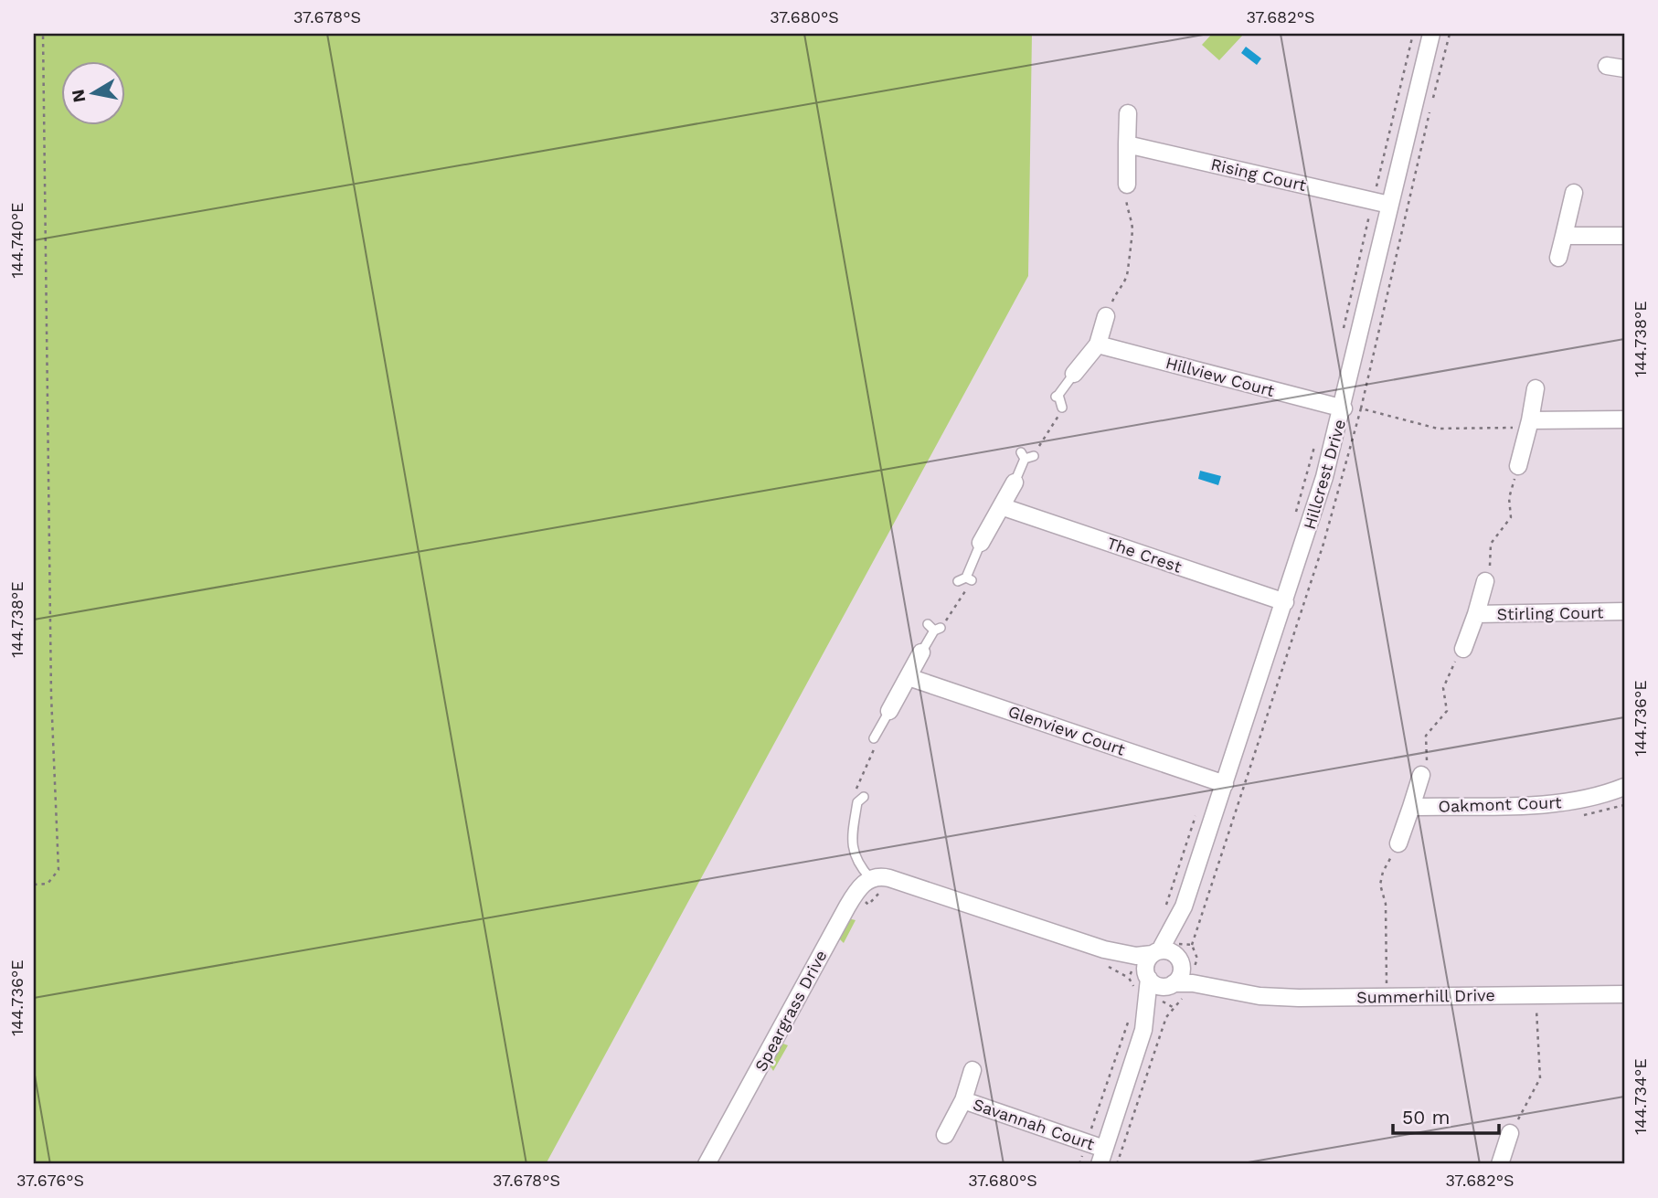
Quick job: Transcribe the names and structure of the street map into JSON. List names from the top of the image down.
{
  "streets": {
    "street": [
      "Rising Court",
      "Hillview Court",
      "Hillcrest Drive",
      "The Crest",
      "Stirling Court",
      "Glenview Court",
      "Oakmont Court",
      "Summerhill Drive",
      "Speargrass Drive",
      "Savannah Court"
    ]
  },
  "crossings": [
    ["Rising Court", "Hillcrest Drive"],
    ["Hillview Court", "Hillcrest Drive"],
    ["Hillcrest Drive", "The Crest"],
    ["Hillcrest Drive", "Glenview Court"],
    ["Hillcrest Drive", "Summerhill Drive"],
    ["Hillcrest Drive", "Savannah Court"]
  ],
  "scale_bar": "50 m",
  "north": "left",
  "coordinates": [
    "37.678°S",
    "37.680°S",
    "37.682°S",
    "144.740°E",
    "144.738°E",
    "144.736°E",
    "144.734°E",
    "37.676°S"
  ]
}
